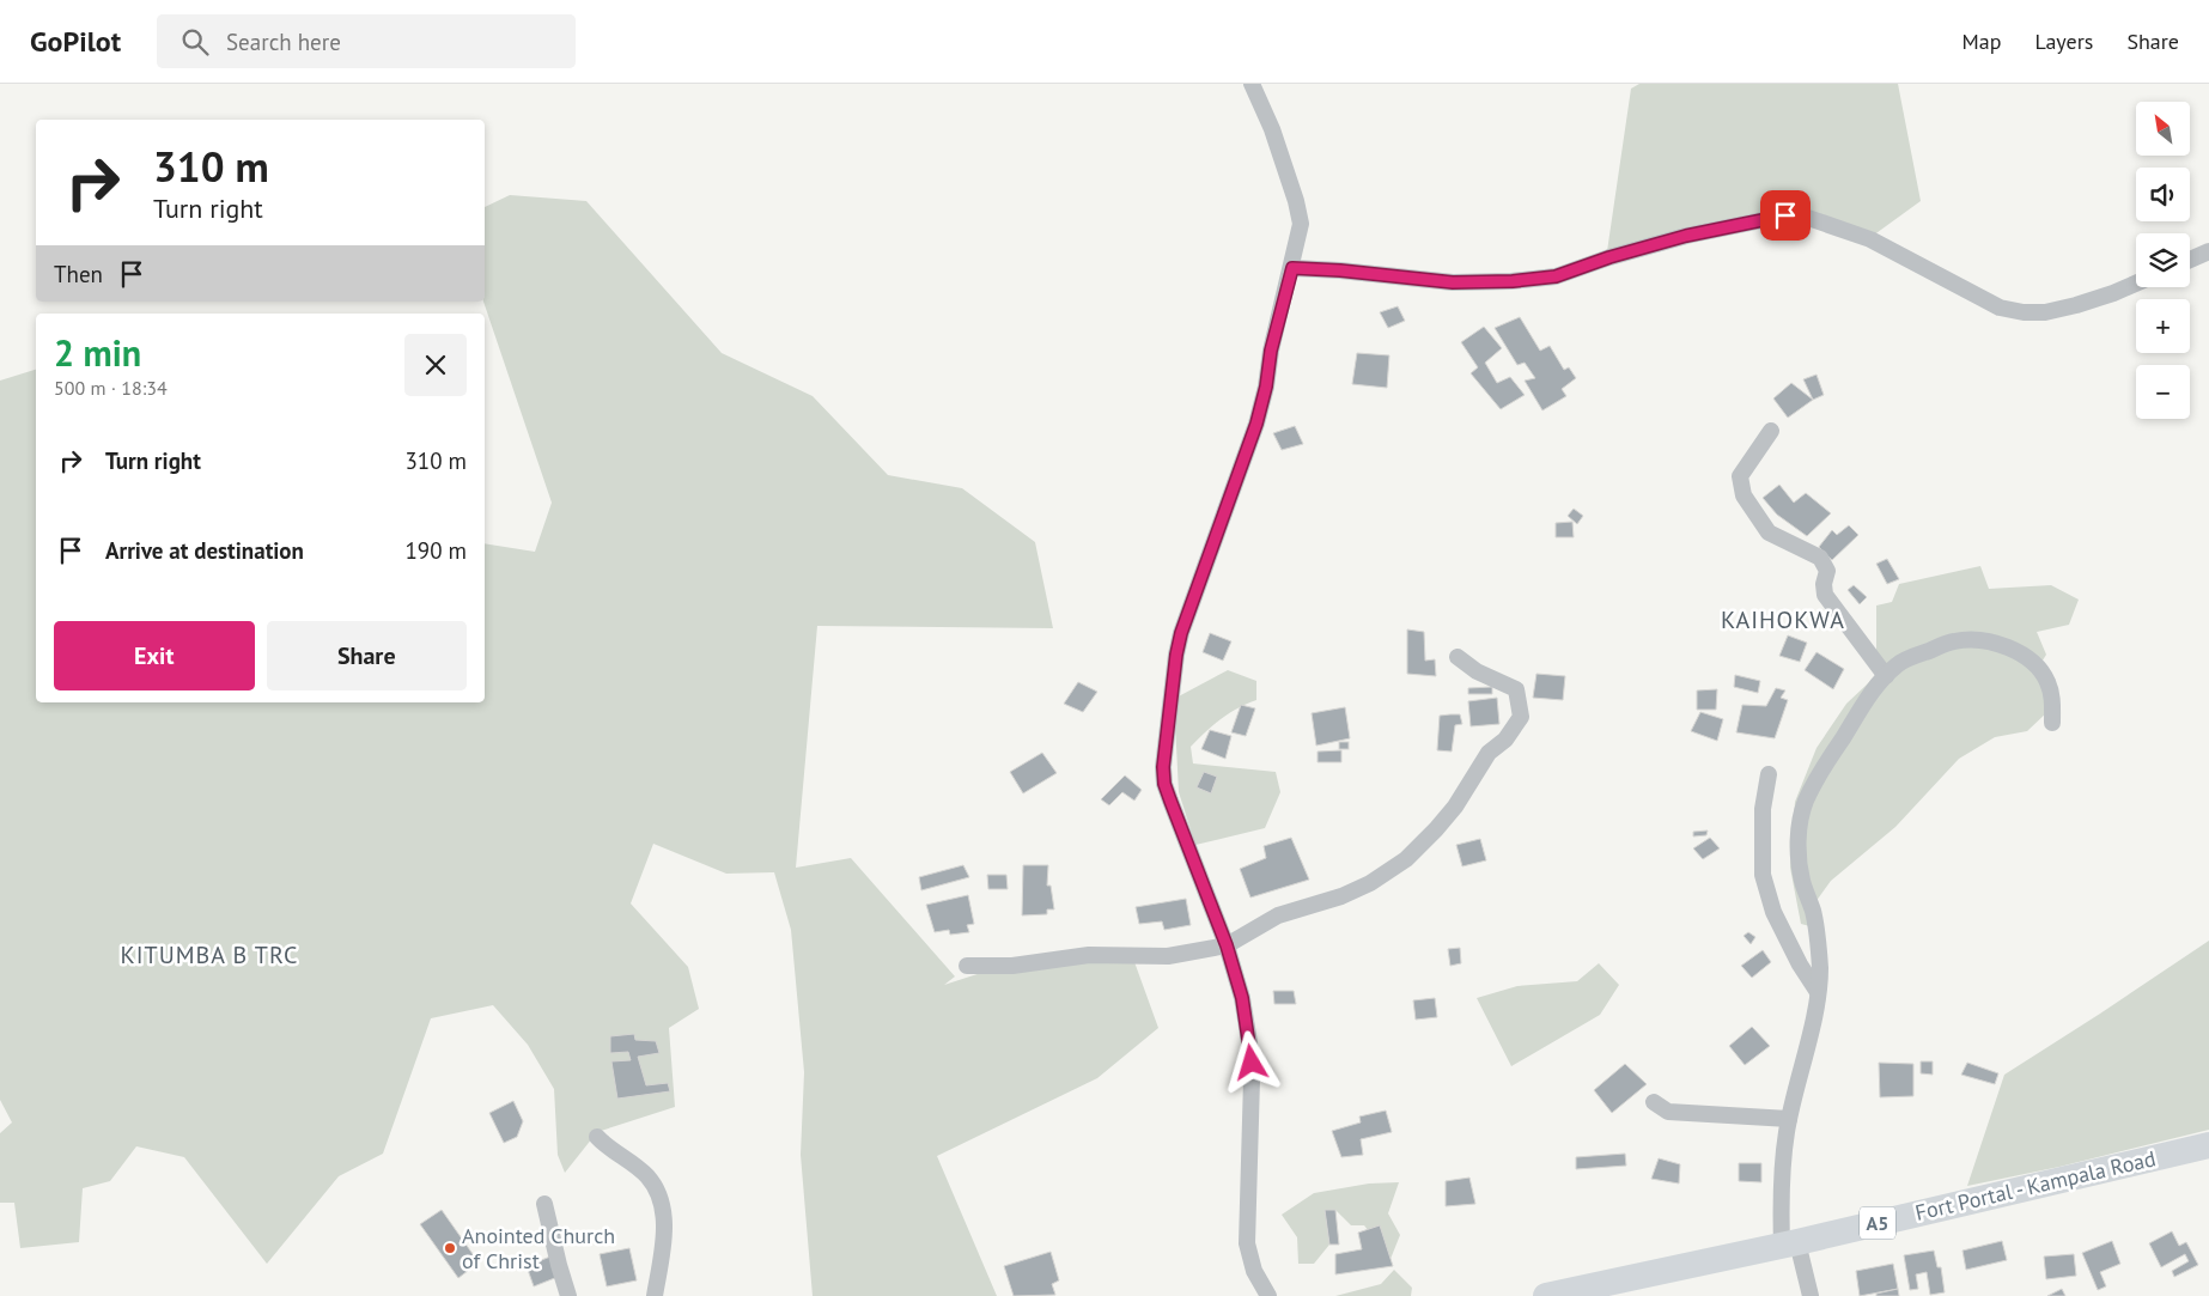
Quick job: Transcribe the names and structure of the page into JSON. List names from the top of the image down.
{
  "streets": {
    "highway": ["Fort Portal - Kampala Road", "A5"]
  },
  "districts": ["KAIHOKWA", "KITUMBA B TRC"],
  "places": ["Anointed Church of Christ"],
  "north": "top left",
  "page": {
    "header": "GoPilot",
    "search": "Search here",
    "nav": ["Map", "Layers", "Share"],
    "map_buttons": ["+", "−"],
    "turn": ["310 m", "Turn right"],
    "then": "Then",
    "heading": ["2 min", "500 m · 18:34"],
    "list": [
      {
        "name": "Turn right",
        "value": "310 m"
      },
      {
        "name": "Arrive at destination",
        "value": "190 m"
      }
    ],
    "buttons": ["Exit", "Share"]
  }
}
